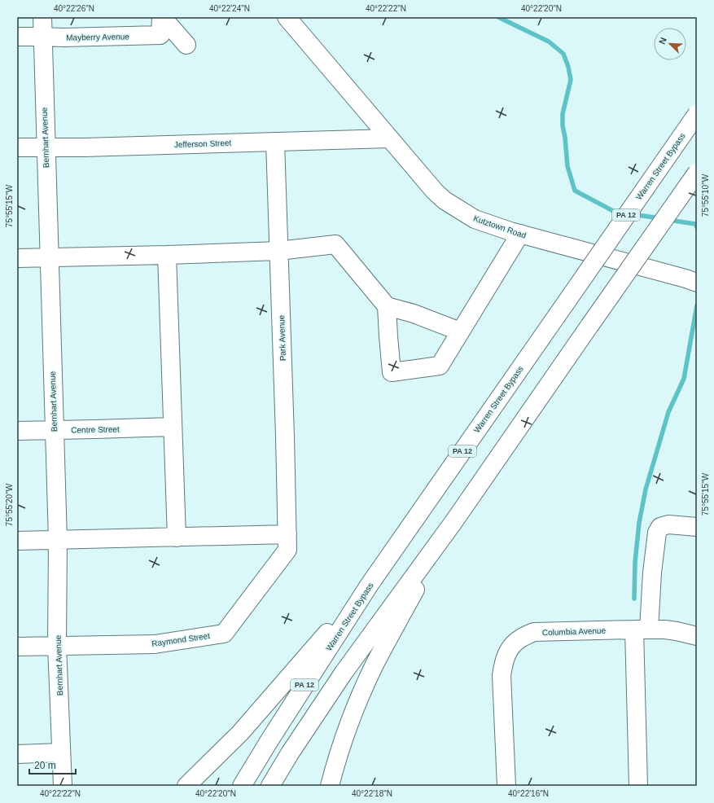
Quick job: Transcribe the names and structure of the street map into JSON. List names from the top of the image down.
{
  "streets": {
    "main road": [
      "Mayberry Avenue",
      "Bernhart Avenue",
      "Jefferson Street",
      "Warren Street Bypass",
      "PA 12",
      "Kutztown Road",
      "Park Avenue",
      "Centre Street",
      "Columbia Avenue",
      "Raymond Street"
    ]
  },
  "crossings": [
    ["Mayberry Avenue", "Bernhart Avenue"],
    ["Bernhart Avenue", "Jefferson Street"],
    ["Bernhart Avenue", "Centre Street"],
    ["Bernhart Avenue", "Raymond Street"],
    ["Jefferson Street", "Kutztown Road"],
    ["Jefferson Street", "Park Avenue"],
    ["Park Avenue", "Raymond Street"]
  ],
  "scale_bar": "20 m",
  "north": "top left",
  "coordinates": [
    "40°22'26\"N",
    "40°22'24\"N",
    "40°22'22\"N",
    "40°22'20\"N",
    "75°55'10\"W",
    "75°55'15\"W",
    "75°55'20\"W",
    "40°22'18\"N",
    "40°22'16\"N"
  ]
}
